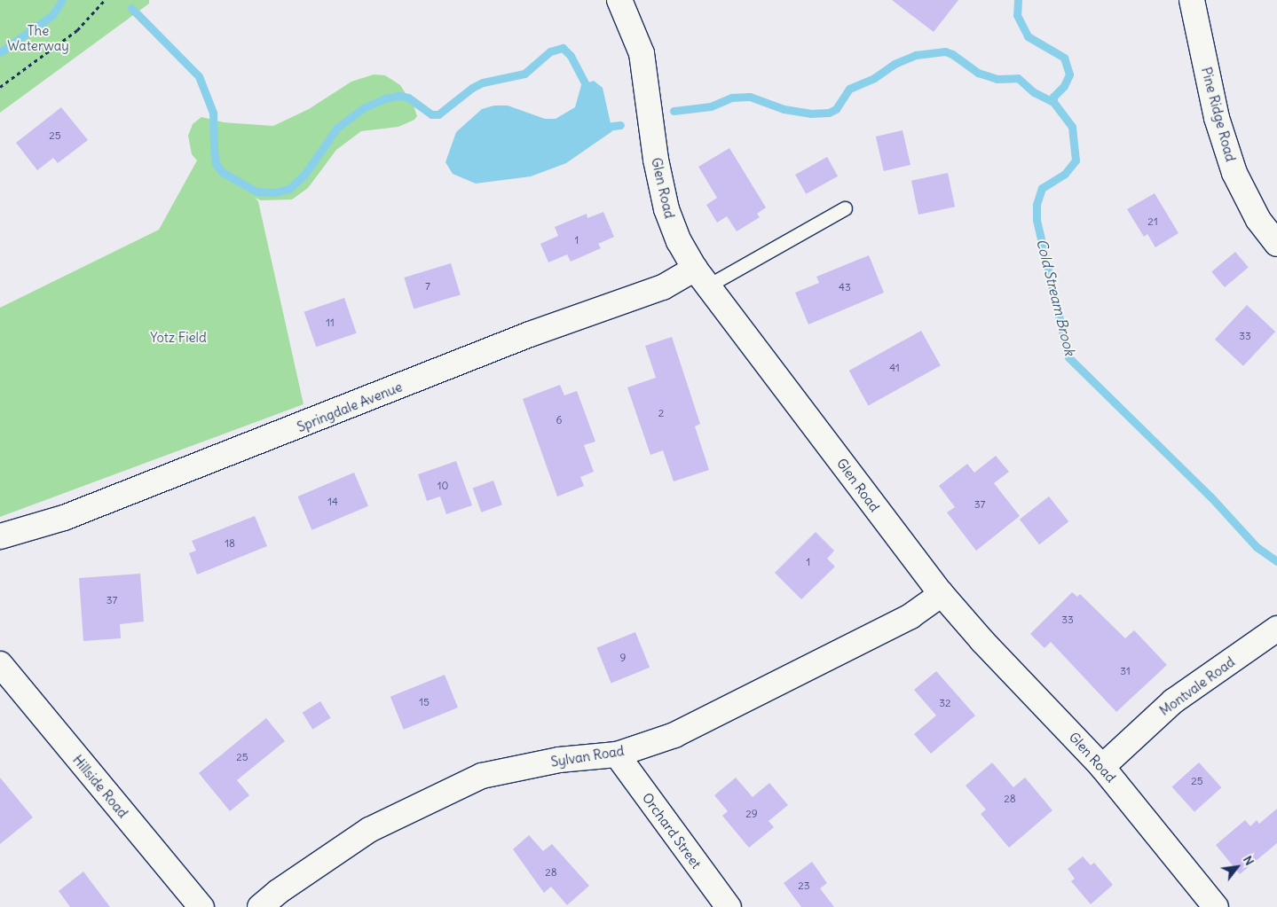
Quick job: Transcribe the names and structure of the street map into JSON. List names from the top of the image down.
{
  "streets": {
    "street": [
      "Pine Ridge Road",
      "Glen Road",
      "Springdale Avenue",
      "Montvale Road",
      "Sylvan Road",
      "Hillside Road",
      "Orchard Street"
    ]
  },
  "crossings": [
    ["Glen Road", "Springdale Avenue"],
    ["Glen Road", "Montvale Road"],
    ["Glen Road", "Sylvan Road"],
    ["Sylvan Road", "Orchard Street"]
  ],
  "water": ["Cold Stream Brook"],
  "parks": ["The Waterway", "Yotz Field"],
  "house_numbers": [
    "25",
    "21",
    "1",
    "7",
    "43",
    "11",
    "33",
    "41",
    "2",
    "6",
    "10",
    "14",
    "37",
    "18",
    "1",
    "37",
    "33",
    "9",
    "31",
    "15",
    "32",
    "25",
    "25",
    "28",
    "29",
    "28",
    "23"
  ],
  "north": "top right"
}
